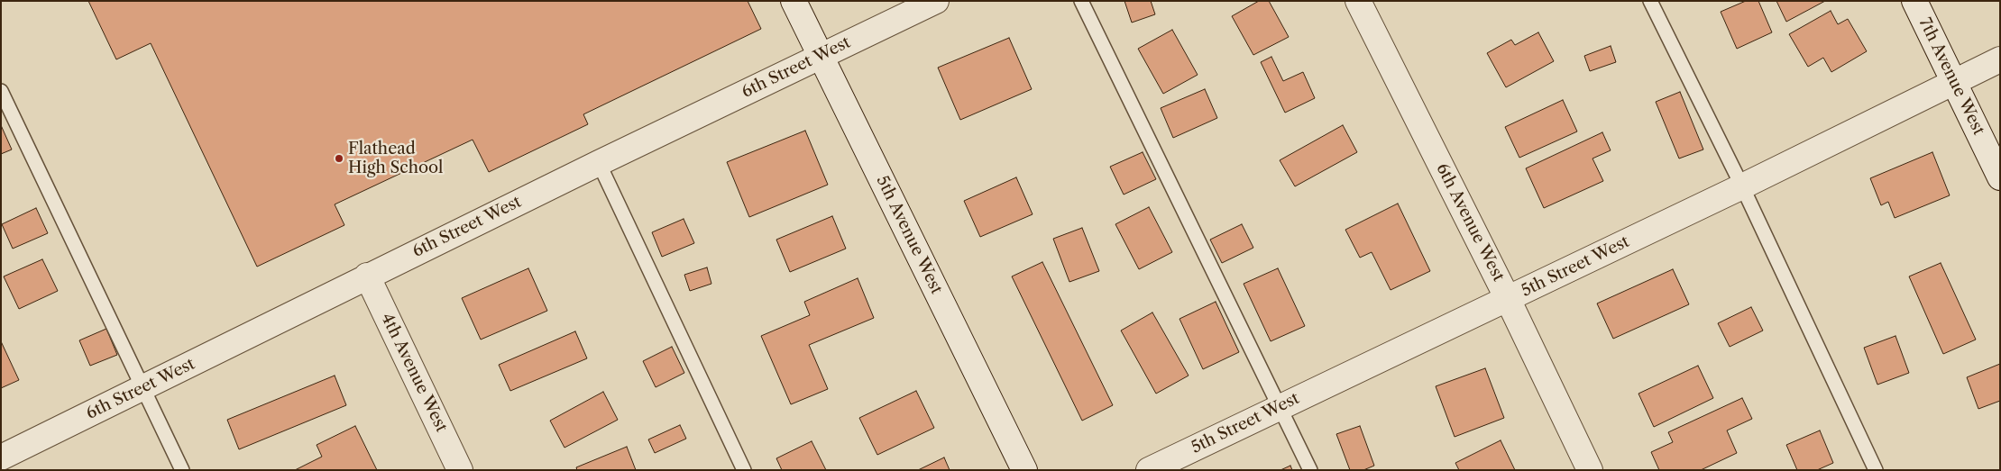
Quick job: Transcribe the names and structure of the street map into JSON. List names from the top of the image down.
{
  "streets": {
    "street": [
      "6th Street West",
      "7th Avenue West",
      "6th Avenue West",
      "5th Avenue West",
      "5th Street West",
      "4th Avenue West"
    ]
  },
  "crossings": [
    ["6th Street West", "5th Avenue West"],
    ["6th Street West", "4th Avenue West"],
    ["7th Avenue West", "5th Street West"],
    ["6th Avenue West", "5th Street West"]
  ],
  "places": ["Flathead High School"]
}
